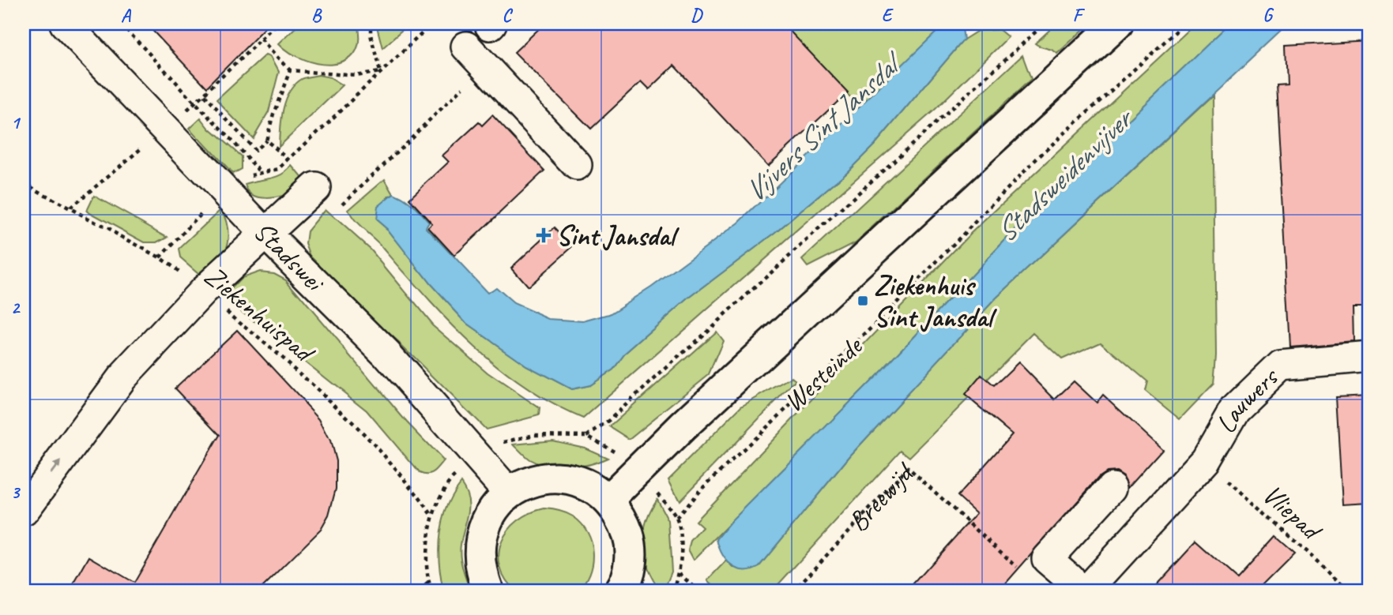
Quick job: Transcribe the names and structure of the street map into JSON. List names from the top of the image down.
{
  "streets": {
    "street": ["Stadswei", "Westeinde", "Lauwers"],
    "path": ["Ziekenhuispad", "Breewijd", "Vliepad"]
  },
  "crossings": [
    ["Lauwers", "Vliepad"]
  ],
  "water": ["Vijvers Sint Jansdal", "Stadsweidenvijver"],
  "places": {
    "health": ["Sint Jansdal"],
    "transit": ["Ziekenhuis Sint Jansdal"]
  },
  "grid": {
    "columns": [
      "A",
      "B",
      "C",
      "D",
      "E",
      "F",
      "G"
    ],
    "rows": ["1", "2", "3"]
  }
}
